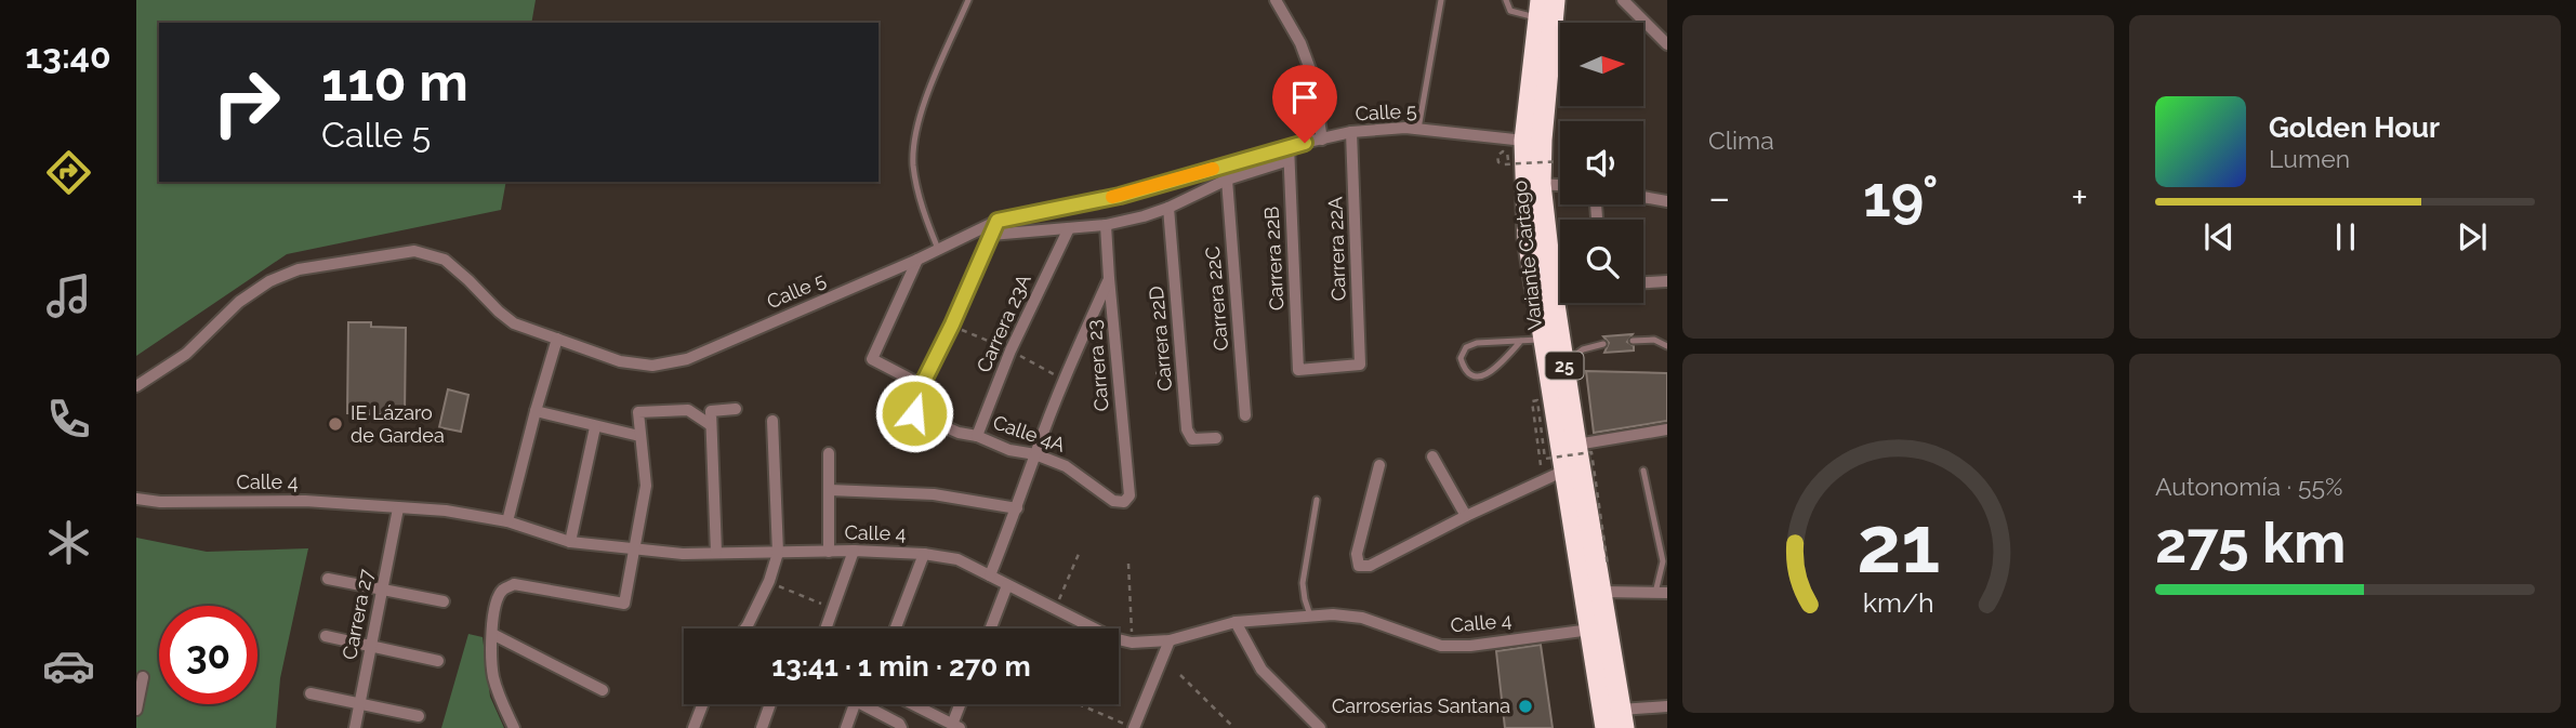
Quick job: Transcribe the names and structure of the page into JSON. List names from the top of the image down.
{
  "streets": {
    "highway": ["Variante Cartago", "25"],
    "street": [
      "Calle 5",
      "Carrera 22A",
      "Carrera 22B",
      "Carrera 22C",
      "Carrera 23A",
      "Carrera 22D",
      "Carrera 23",
      "Calle 4A",
      "Calle 4",
      "Carrera 27"
    ]
  },
  "crossings": [
    ["Calle 5", "Carrera 22A"],
    ["Calle 5", "Variante Cartago"],
    ["Calle 5", "Carrera 22B"],
    ["Carrera 22A", "Carrera 22B"],
    ["Variante Cartago", "Calle 4"],
    ["Carrera 23A", "Calle 4A"],
    ["Carrera 23", "Calle 4A"],
    ["Calle 4", "Carrera 27"]
  ],
  "places": ["IE Lázaro de Gardea", "Carroserias Santana"],
  "north": "right",
  "page": {
    "tabs": "13:40",
    "tile": [
      "Clima",
      ["Autonomía · 55%", "275 km"]
    ],
    "turn": ["110 m", "Calle 5"],
    "song": ["Golden Hour", "Lumen"],
    "heat": ["−", "19°", "+"],
    "limit": "30",
    "trip": "13:41 · 1 min · 270 m",
    "gauge": ["21", "km/h"]
  }
}
